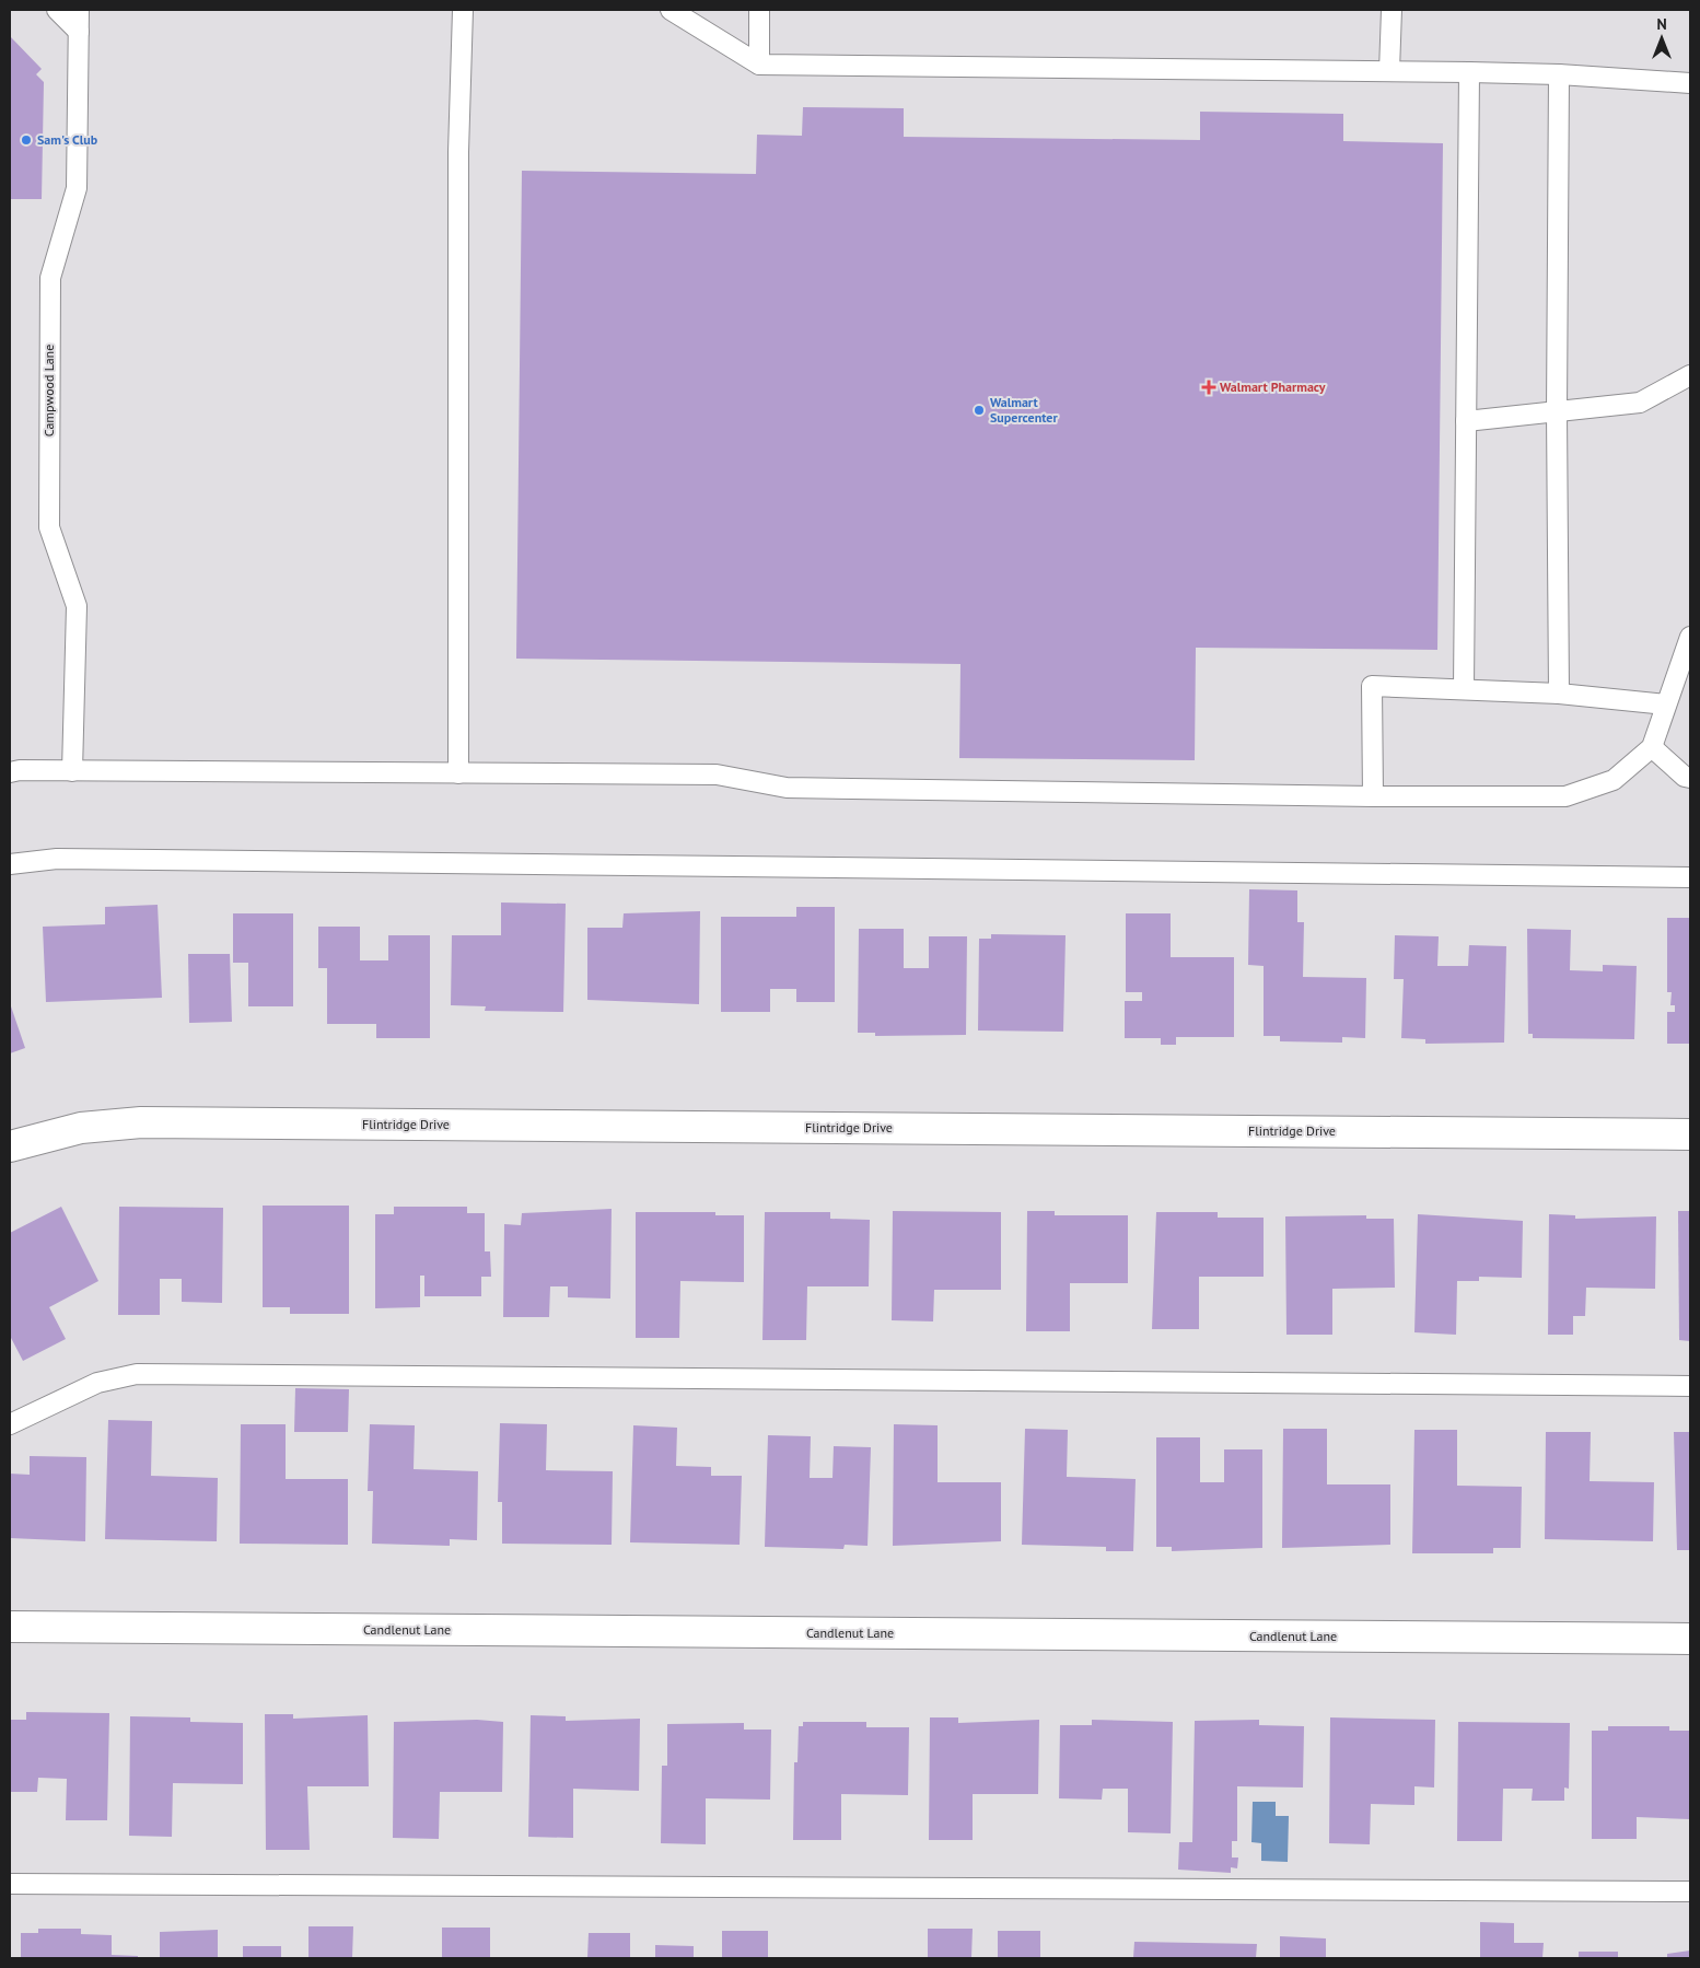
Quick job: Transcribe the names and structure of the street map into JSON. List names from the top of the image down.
{
  "streets": {
    "street": ["Flintridge Drive", "Candlenut Lane"],
    "lane": ["Campwood Lane"]
  },
  "places": {
    "other": ["Sam's Club", "Walmart Supercenter"],
    "health": ["Walmart Pharmacy"]
  },
  "north": "top"
}
